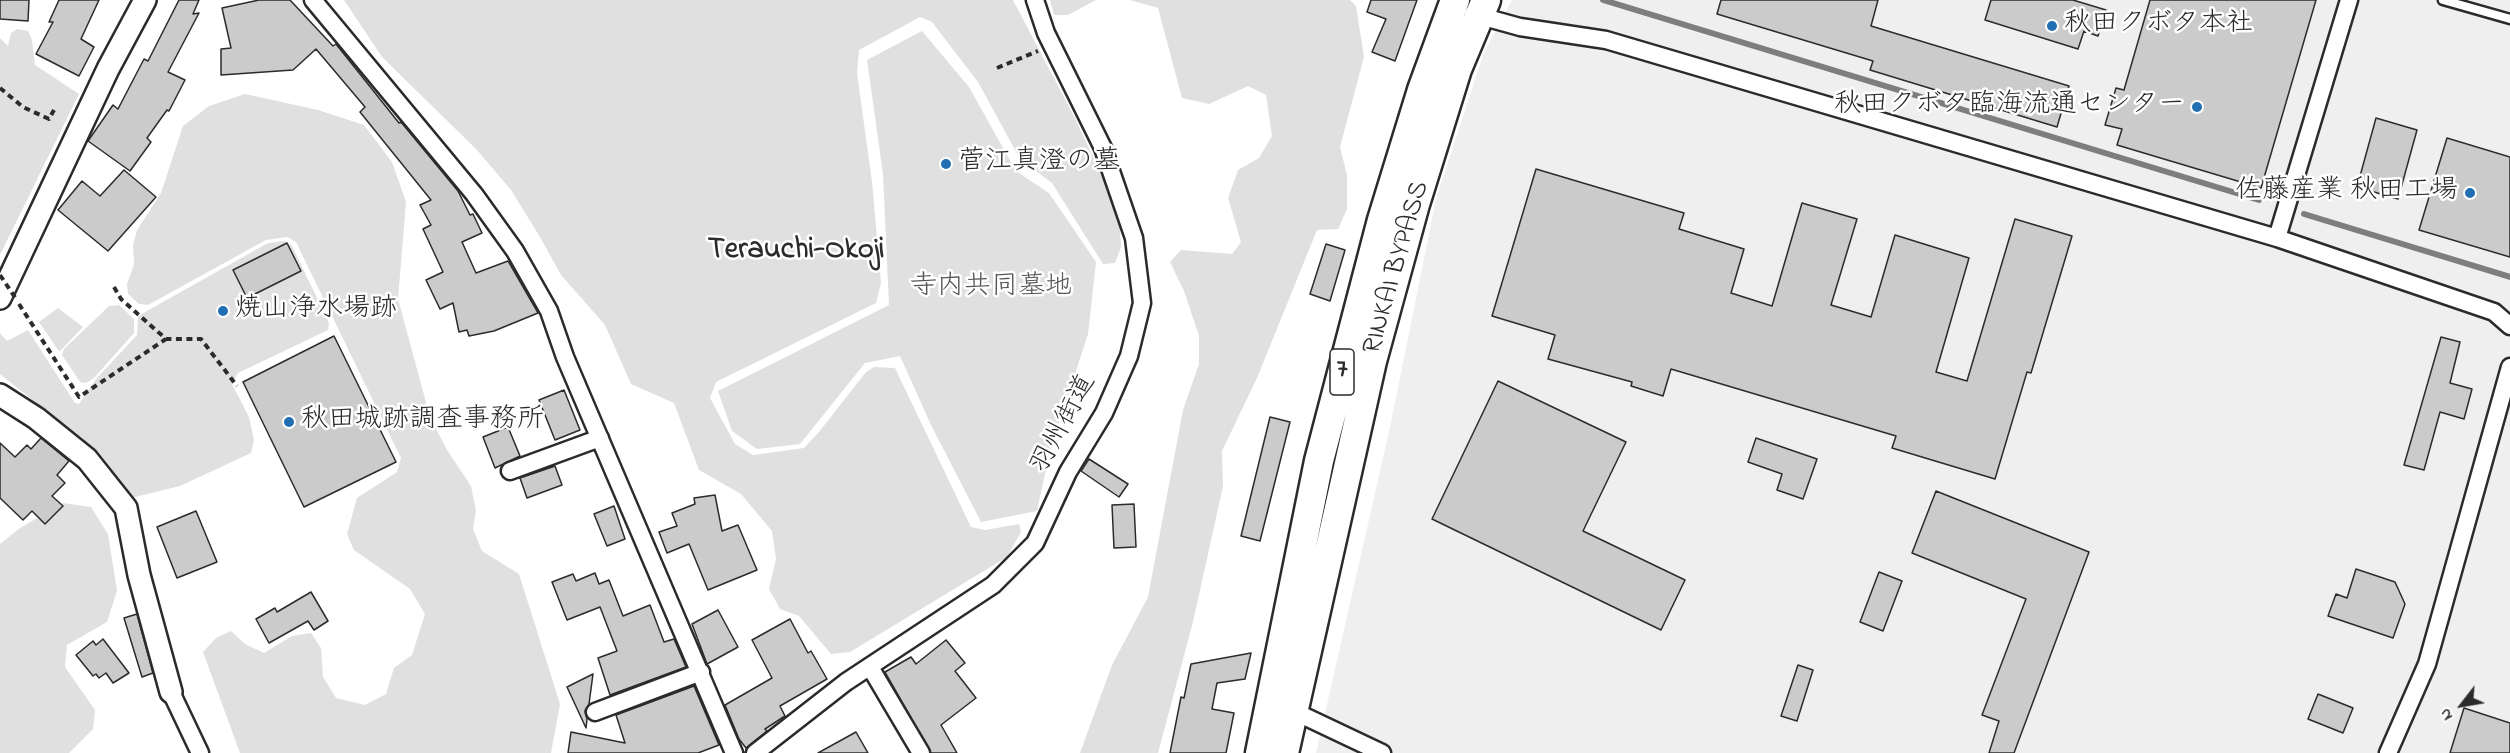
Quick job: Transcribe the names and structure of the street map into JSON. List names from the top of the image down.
{
  "streets": {
    "highway": ["RINKAI BYPASS", "7"],
    "street": ["羽州街道"]
  },
  "districts": ["Terauchi-Okoji"],
  "parks": ["寺内共同墓地"],
  "places": [
    "秋田クボタ本社",
    "秋田クボタ臨海流通センター",
    "菅江真澄の墓",
    "佐藤産業 秋田工場",
    "焼山浄水場跡",
    "秋田城跡調査事務所"
  ],
  "north": "bottom left"
}
